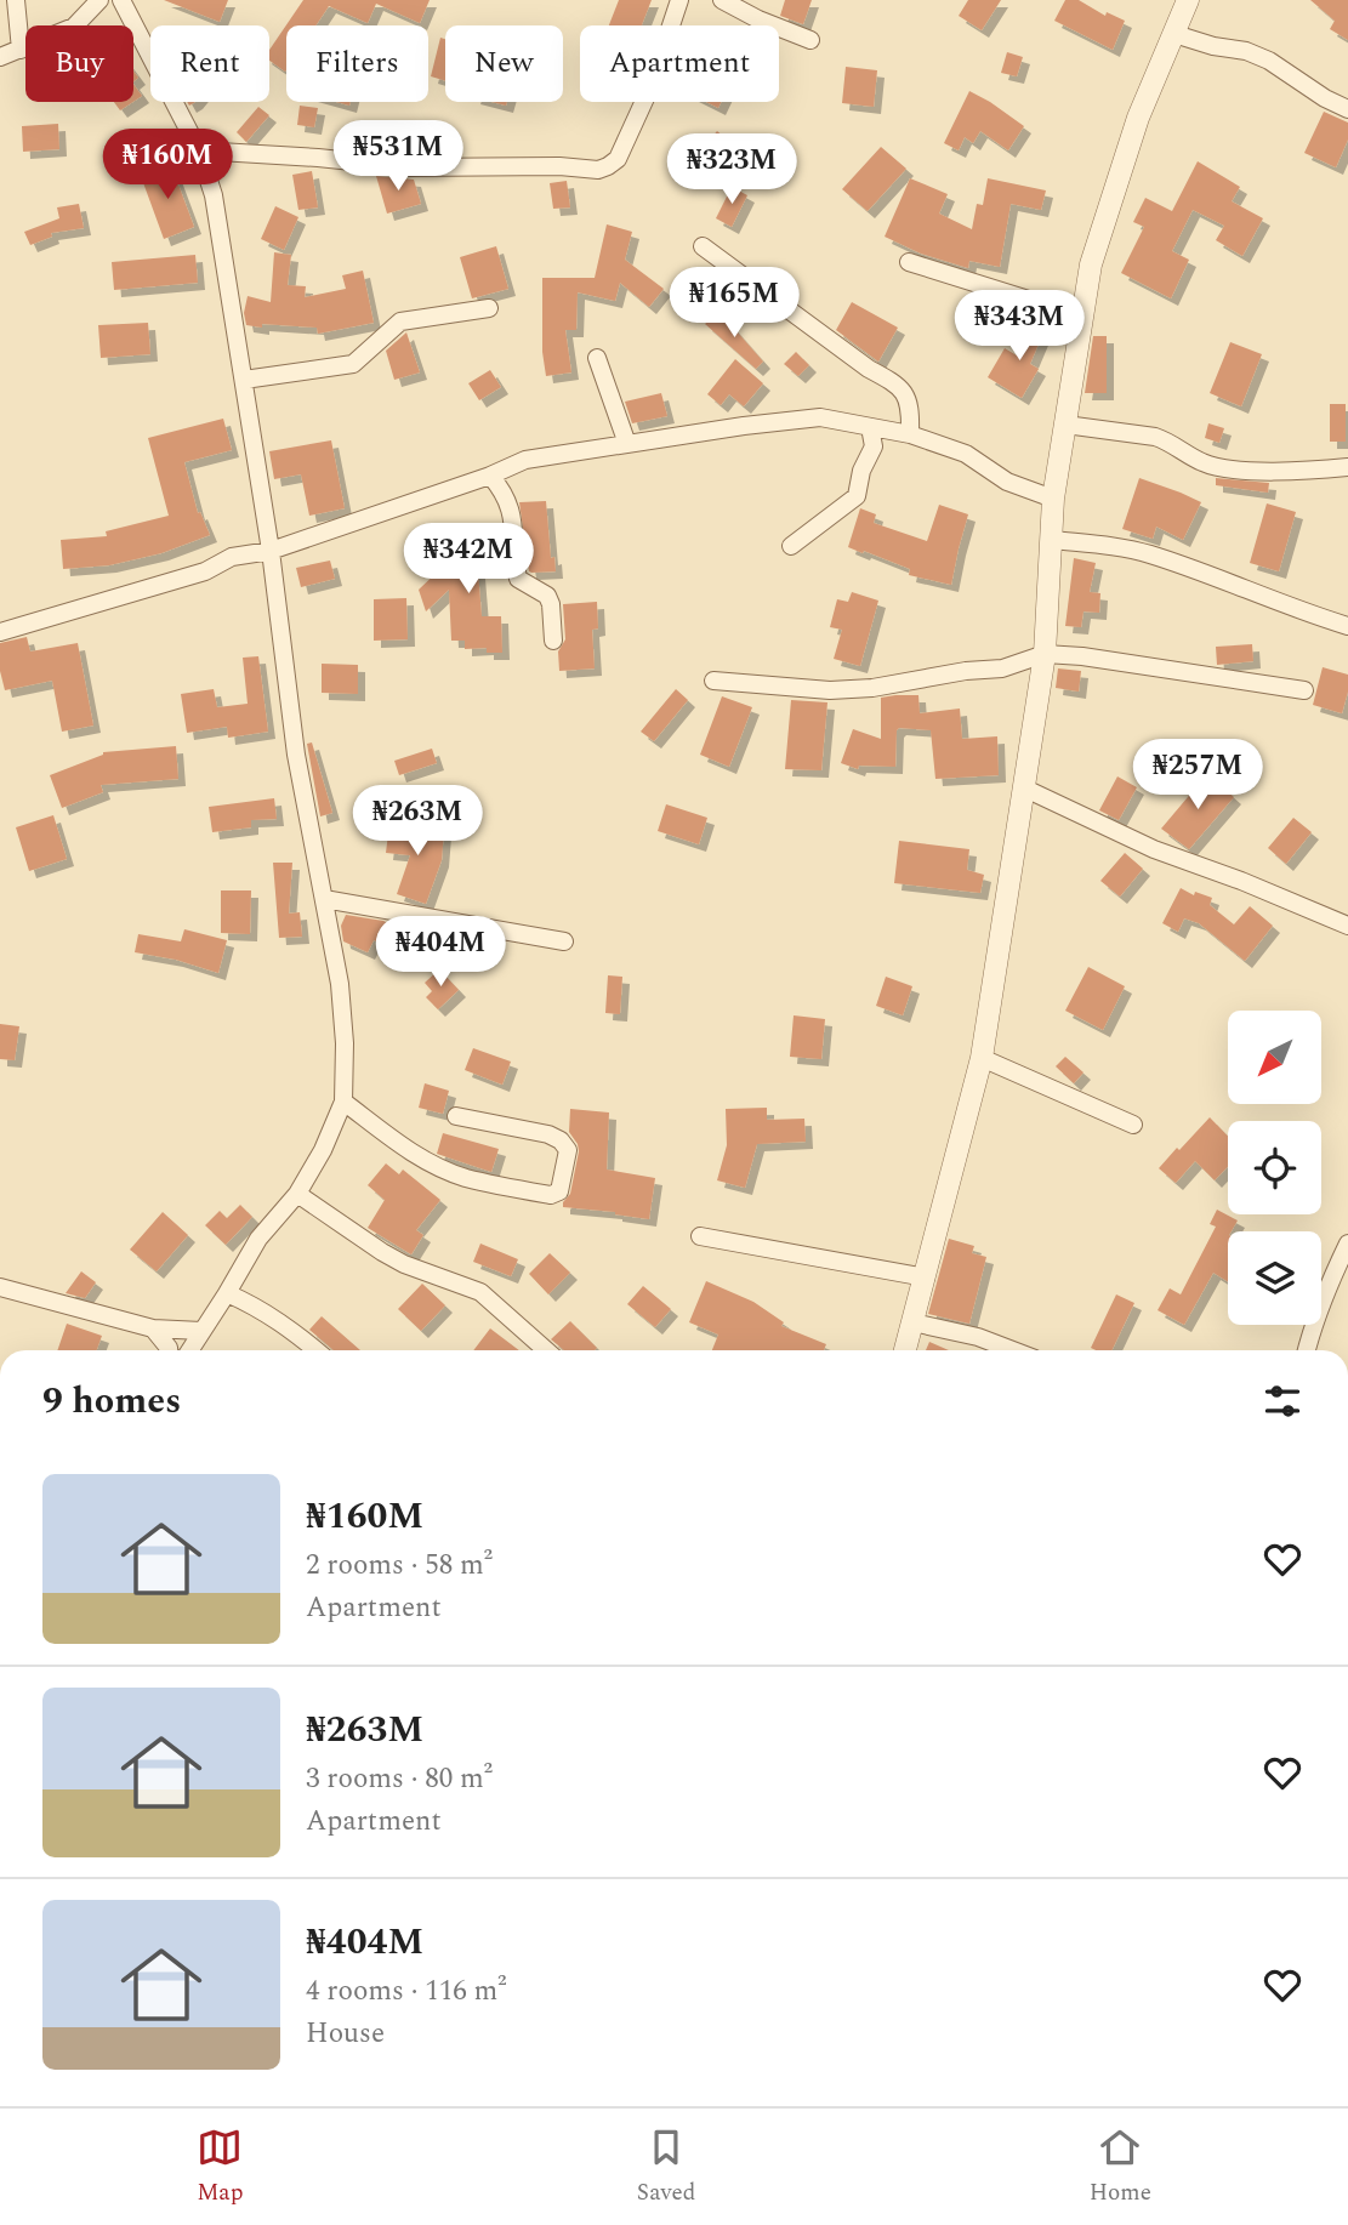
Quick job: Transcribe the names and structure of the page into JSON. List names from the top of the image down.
{
  "north": "bottom left",
  "page": {
    "chip": [
      "Buy",
      "Rent",
      "Filters",
      "New",
      "Apartment"
    ],
    "price": [
      "₦531M",
      "₦160M",
      "₦323M",
      "₦165M",
      "₦343M",
      "₦342M",
      "₦257M",
      "₦263M",
      "₦404M"
    ],
    "heading": "9 homes",
    "list": [
      {
        "name": "₦160M",
        "note": "2 rooms · 58 m² · Apartment"
      },
      {
        "name": "₦263M",
        "note": "3 rooms · 80 m² · Apartment"
      },
      {
        "name": "₦404M",
        "note": "4 rooms · 116 m² · House"
      }
    ],
    "tabs": ["Map", "Saved", "Home"]
  }
}
